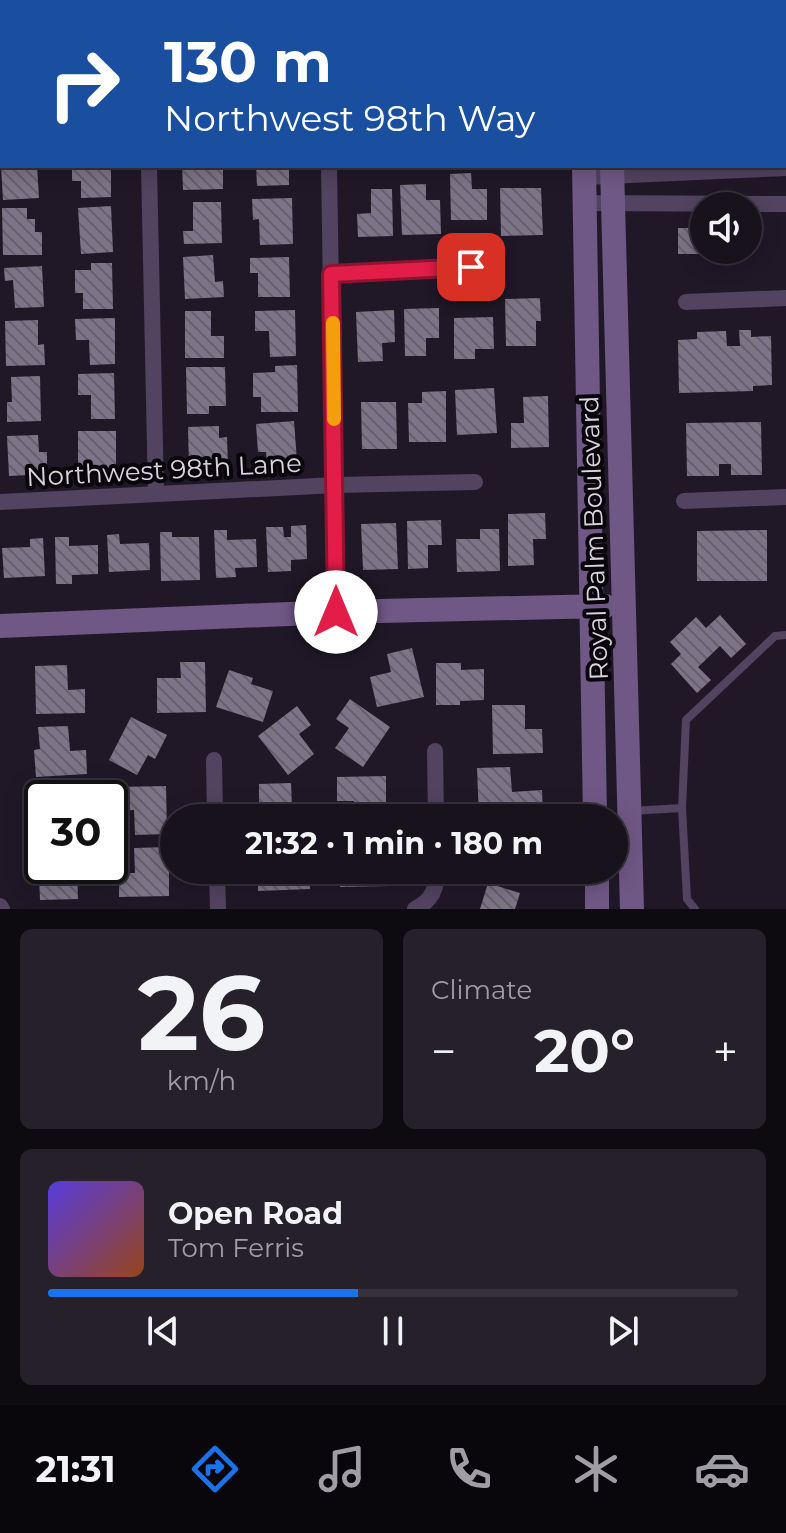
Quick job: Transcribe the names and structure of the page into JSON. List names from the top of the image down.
{
  "streets": {
    "main road": ["Royal Palm Boulevard"],
    "street": ["Northwest 98th Lane"]
  },
  "page": {
    "turn": ["130 m", "Northwest 98th Way"],
    "limit": "30",
    "trip": "21:32 · 1 min · 180 m",
    "tile": [
      ["26", "km/h"],
      "Climate"
    ],
    "heat": ["−", "20°", "+"],
    "song": ["Open Road", "Tom Ferris"],
    "tabs": "21:31"
  }
}
